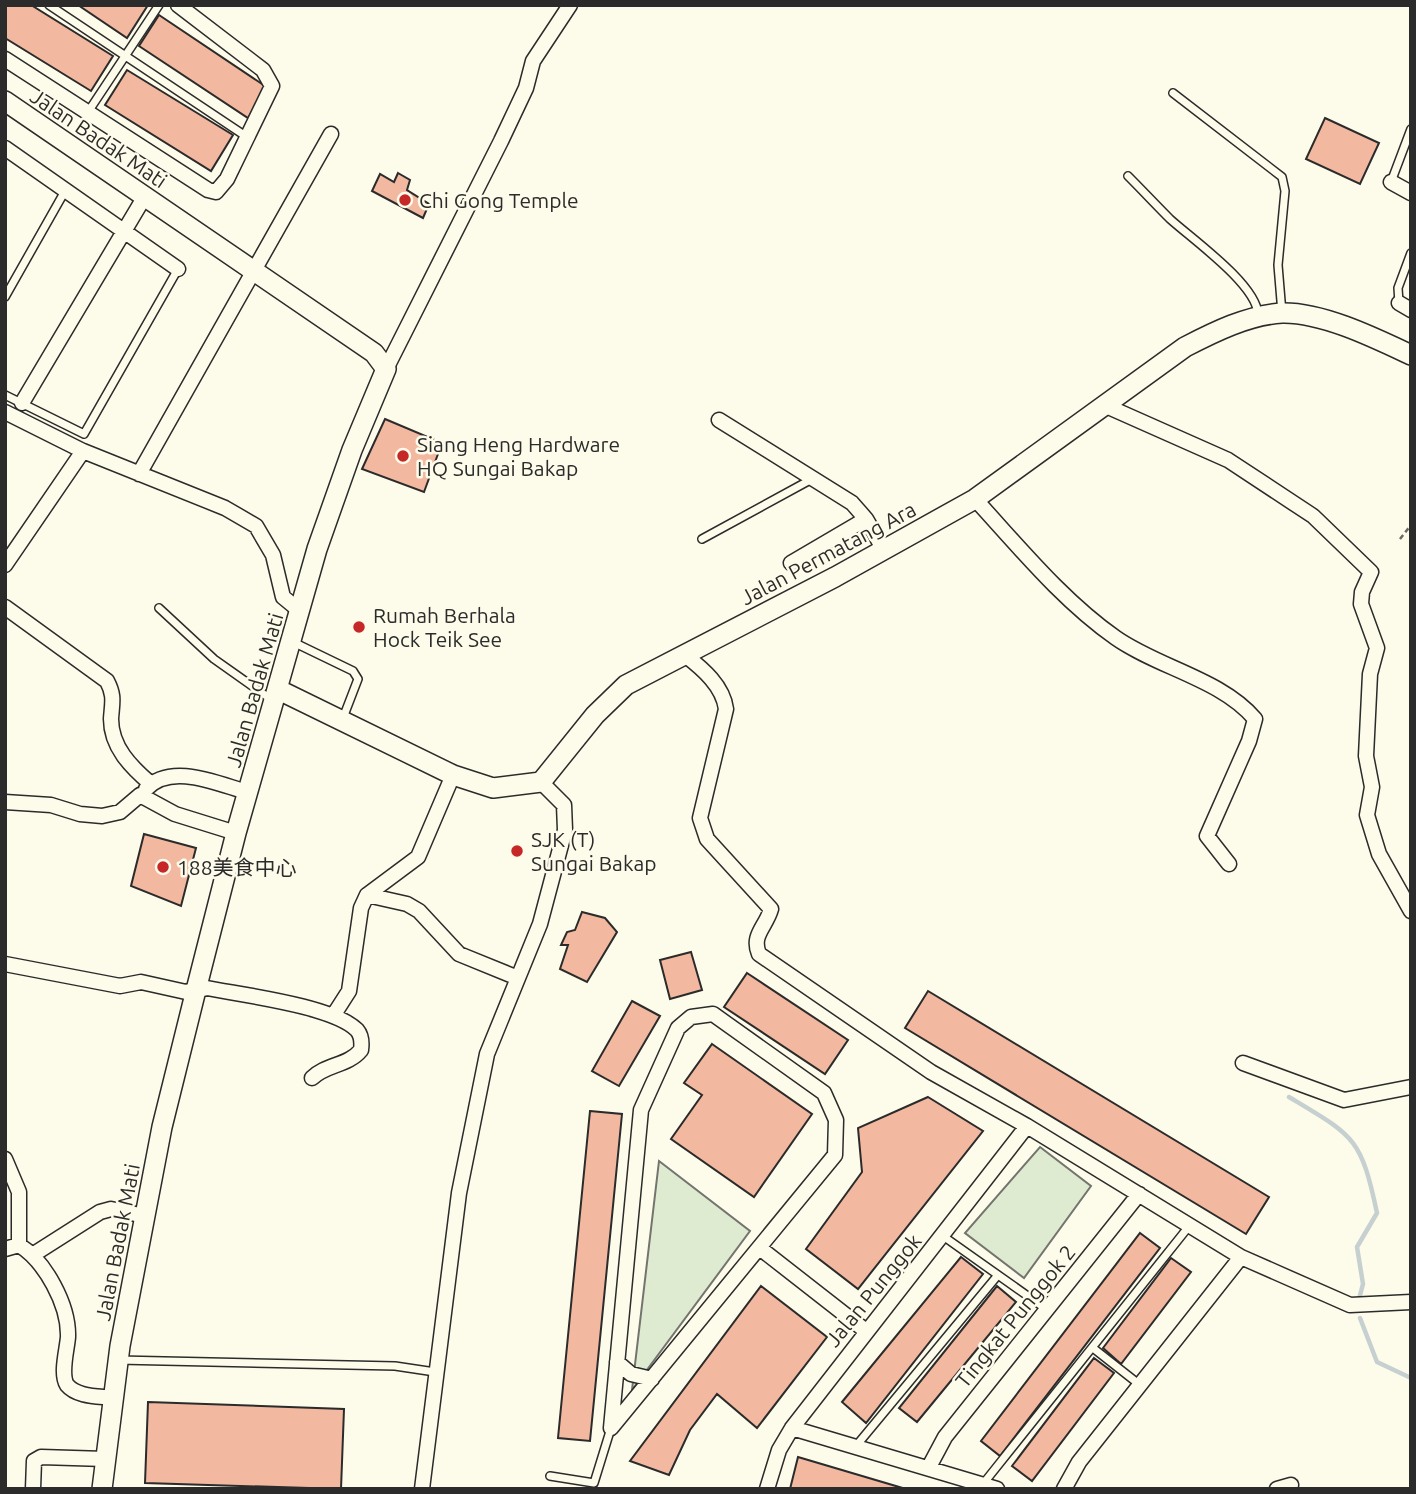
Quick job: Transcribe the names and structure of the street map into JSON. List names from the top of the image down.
{
  "streets": {
    "main road": ["Jalan Badak Mati", "Jalan Permatang Ara"],
    "street": ["Jalan Punggok", "Tingkat Punggok 2"]
  },
  "places": [
    "Chi Gong Temple",
    "Siang Heng Hardware HQ Sungai Bakap",
    "Rumah Berhala Hock Teik See",
    "SJK (T) Sungai Bakap",
    "188美食中心"
  ]
}
